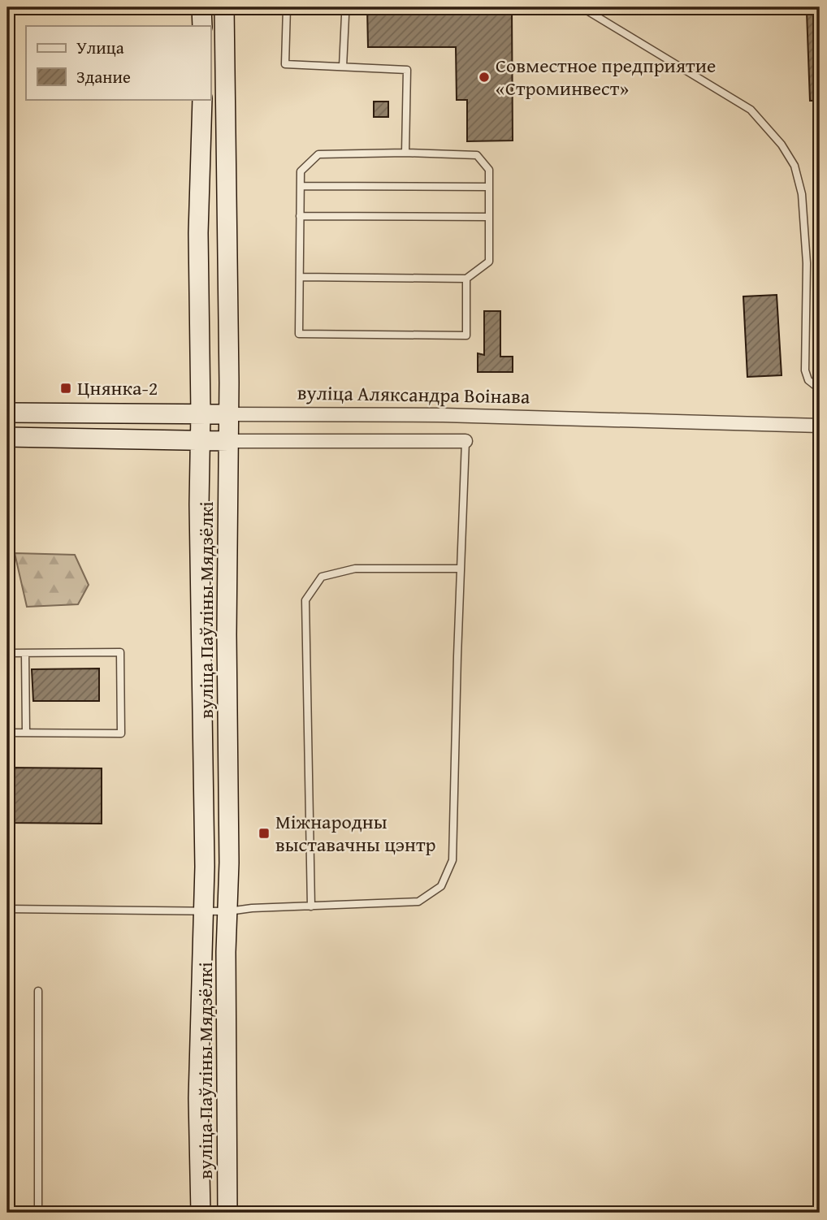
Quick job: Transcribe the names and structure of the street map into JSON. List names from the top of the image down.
{
  "streets": {
    "street": ["вуліца Аляксандра Воінава", "вуліца Паўліны Мядзёлкі"]
  },
  "crossings": [
    ["вуліца Аляксандра Воінава", "вуліца Паўліны Мядзёлкі"]
  ],
  "places": {
    "other": ["Совместное предприятие «Строминвест»"],
    "transit": ["Цнянка-2", "Міжнародны выставачны цэнтр"]
  },
  "legend": ["Улица", "Здание"]
}
